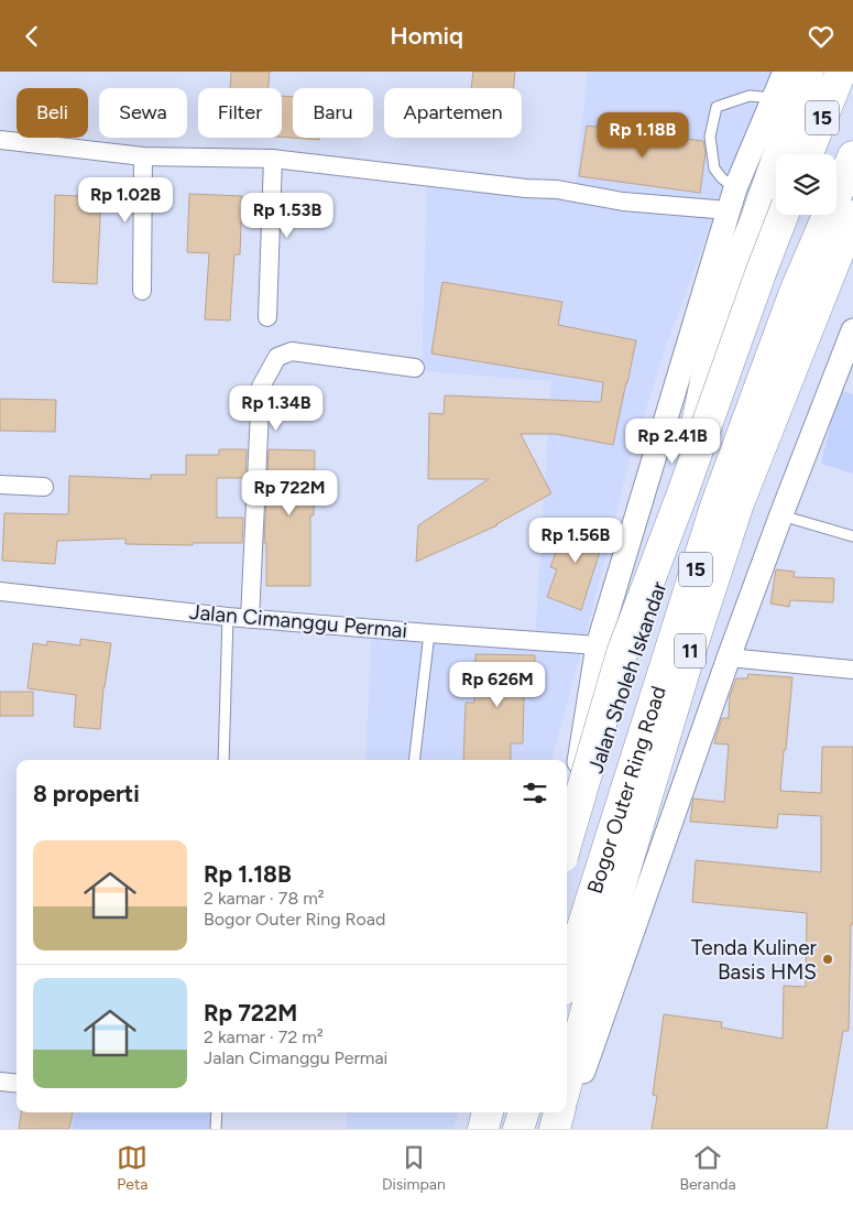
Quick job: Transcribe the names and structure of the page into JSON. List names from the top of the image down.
{
  "streets": {
    "highway": [
      "15",
      "11",
      "Jalan Sholeh Iskandar",
      "Bogor Outer Ring Road"
    ],
    "street": ["Jalan Cimanggu Permai"]
  },
  "places": ["Tenda Kuliner Basis HMS"],
  "page": {
    "header": "Homiq",
    "chip": [
      "Beli",
      "Sewa",
      "Filter",
      "Baru",
      "Apartemen"
    ],
    "price": [
      "Rp 1.18B",
      "Rp 1.02B",
      "Rp 1.53B",
      "Rp 1.34B",
      "Rp 2.41B",
      "Rp 722M",
      "Rp 1.56B",
      "Rp 626M"
    ],
    "heading": "8 properti",
    "list": [
      {
        "name": "Rp 1.18B",
        "note": "2 kamar · 78 m² · Bogor Outer Ring Road"
      },
      {
        "name": "Rp 722M",
        "note": "2 kamar · 72 m² · Jalan Cimanggu Permai"
      }
    ],
    "tabs": ["Peta", "Disimpan", "Beranda"]
  }
}
